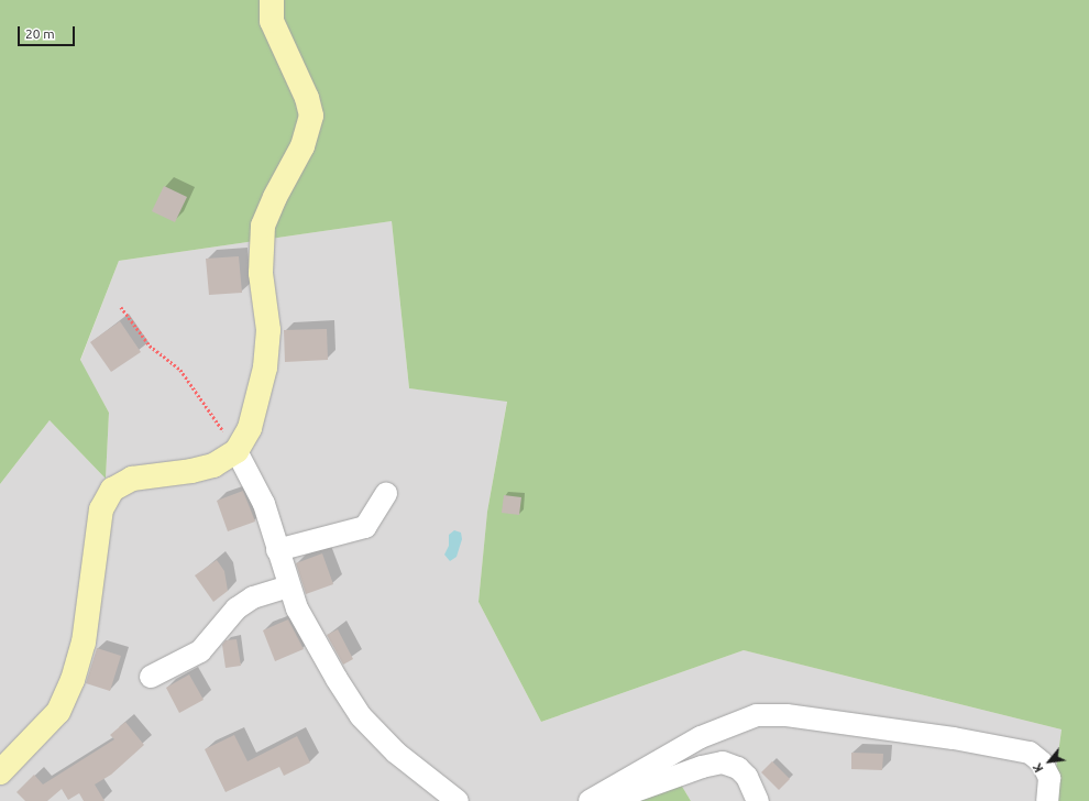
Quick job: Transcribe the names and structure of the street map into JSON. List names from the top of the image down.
{
  "scale_bar": "20 m",
  "north": "bottom left"
}
